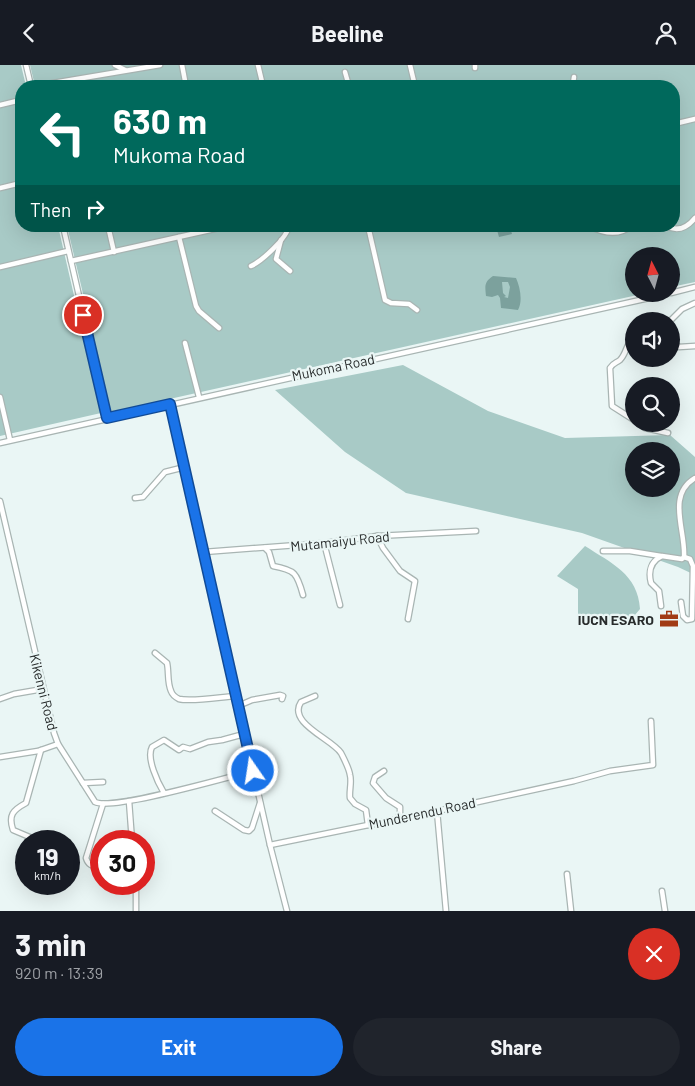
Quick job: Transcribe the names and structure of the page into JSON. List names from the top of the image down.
{
  "streets": {
    "street": [
      "Mukoma Road",
      "Mutamaiyu Road",
      "Kikenni Road",
      "Munderendu Road"
    ]
  },
  "places": {
    "office": ["IUCN ESARO"]
  },
  "north": "top",
  "page": {
    "header": "Beeline",
    "turn": ["630 m", "Mukoma Road"],
    "then": "Then",
    "speed": "19 km/h",
    "limit": "30",
    "heading": ["3 min", "920 m · 13:39"],
    "buttons": ["Exit", "Share"]
  }
}
